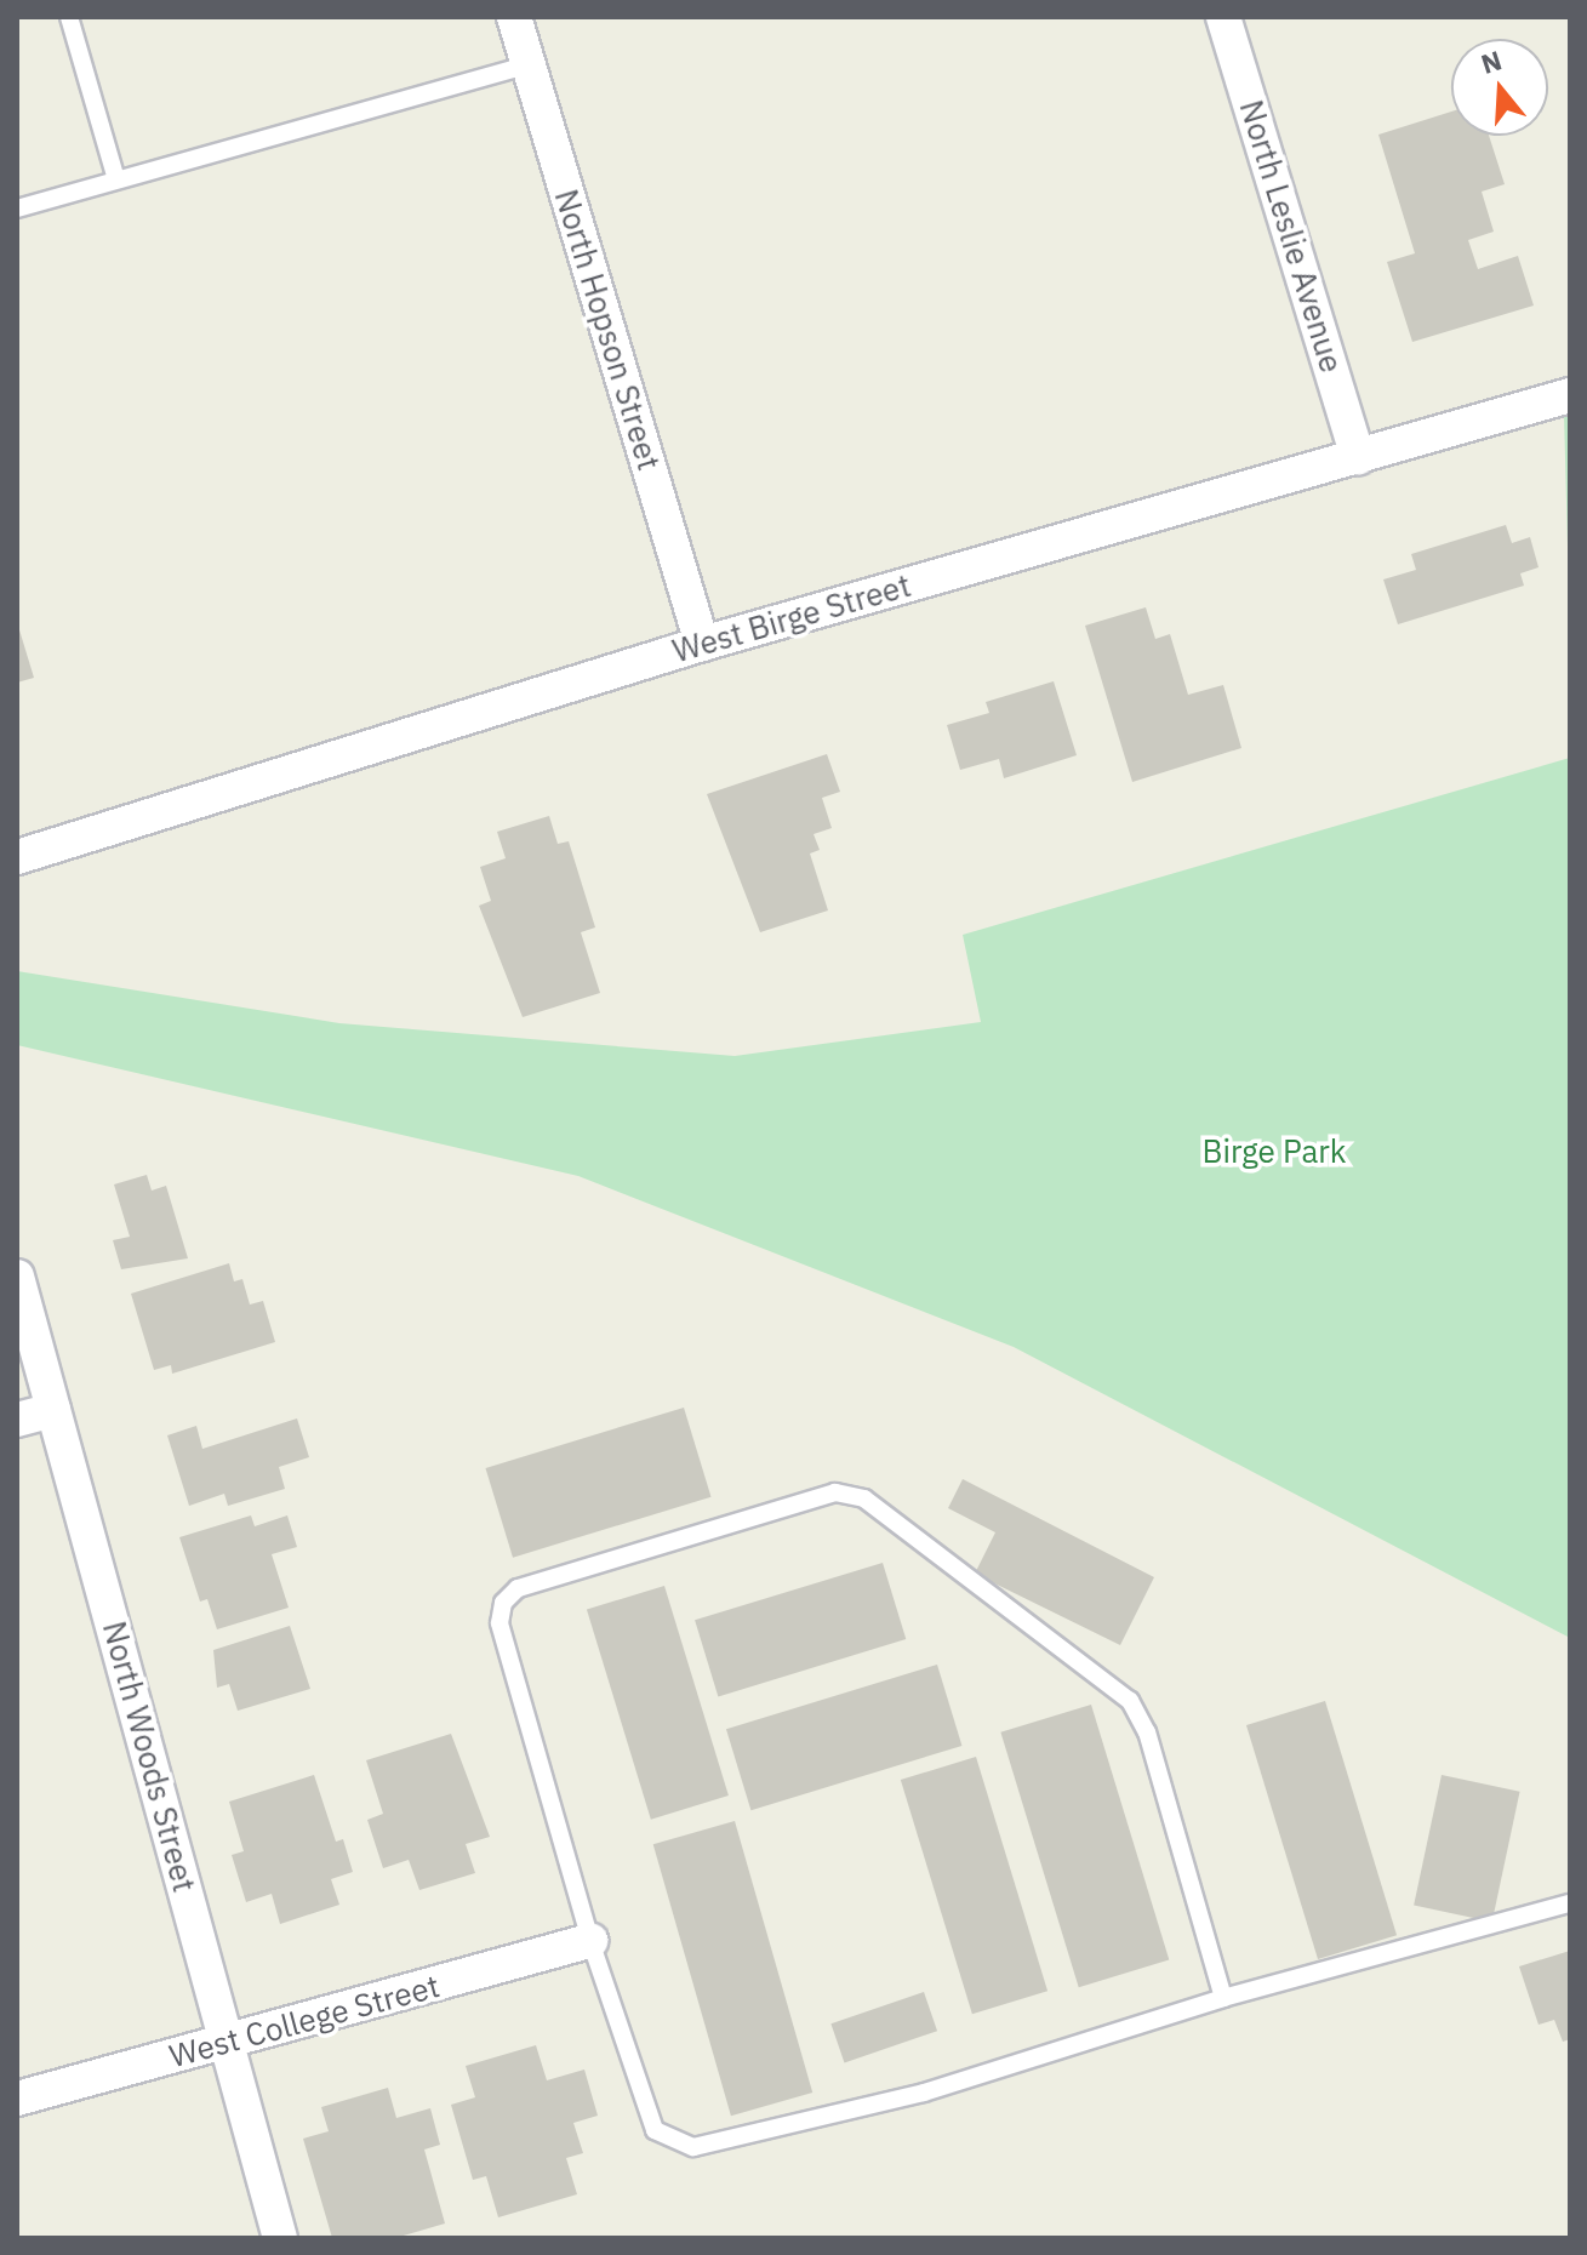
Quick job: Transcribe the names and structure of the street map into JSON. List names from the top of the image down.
{
  "streets": {
    "street": [
      "North Leslie Avenue",
      "North Hopson Street",
      "West Birge Street",
      "North Woods Street",
      "West College Street"
    ]
  },
  "crossings": [
    ["North Leslie Avenue", "West Birge Street"],
    ["North Hopson Street", "West Birge Street"],
    ["North Woods Street", "West College Street"]
  ],
  "parks": ["Birge Park"],
  "north": "top"
}
